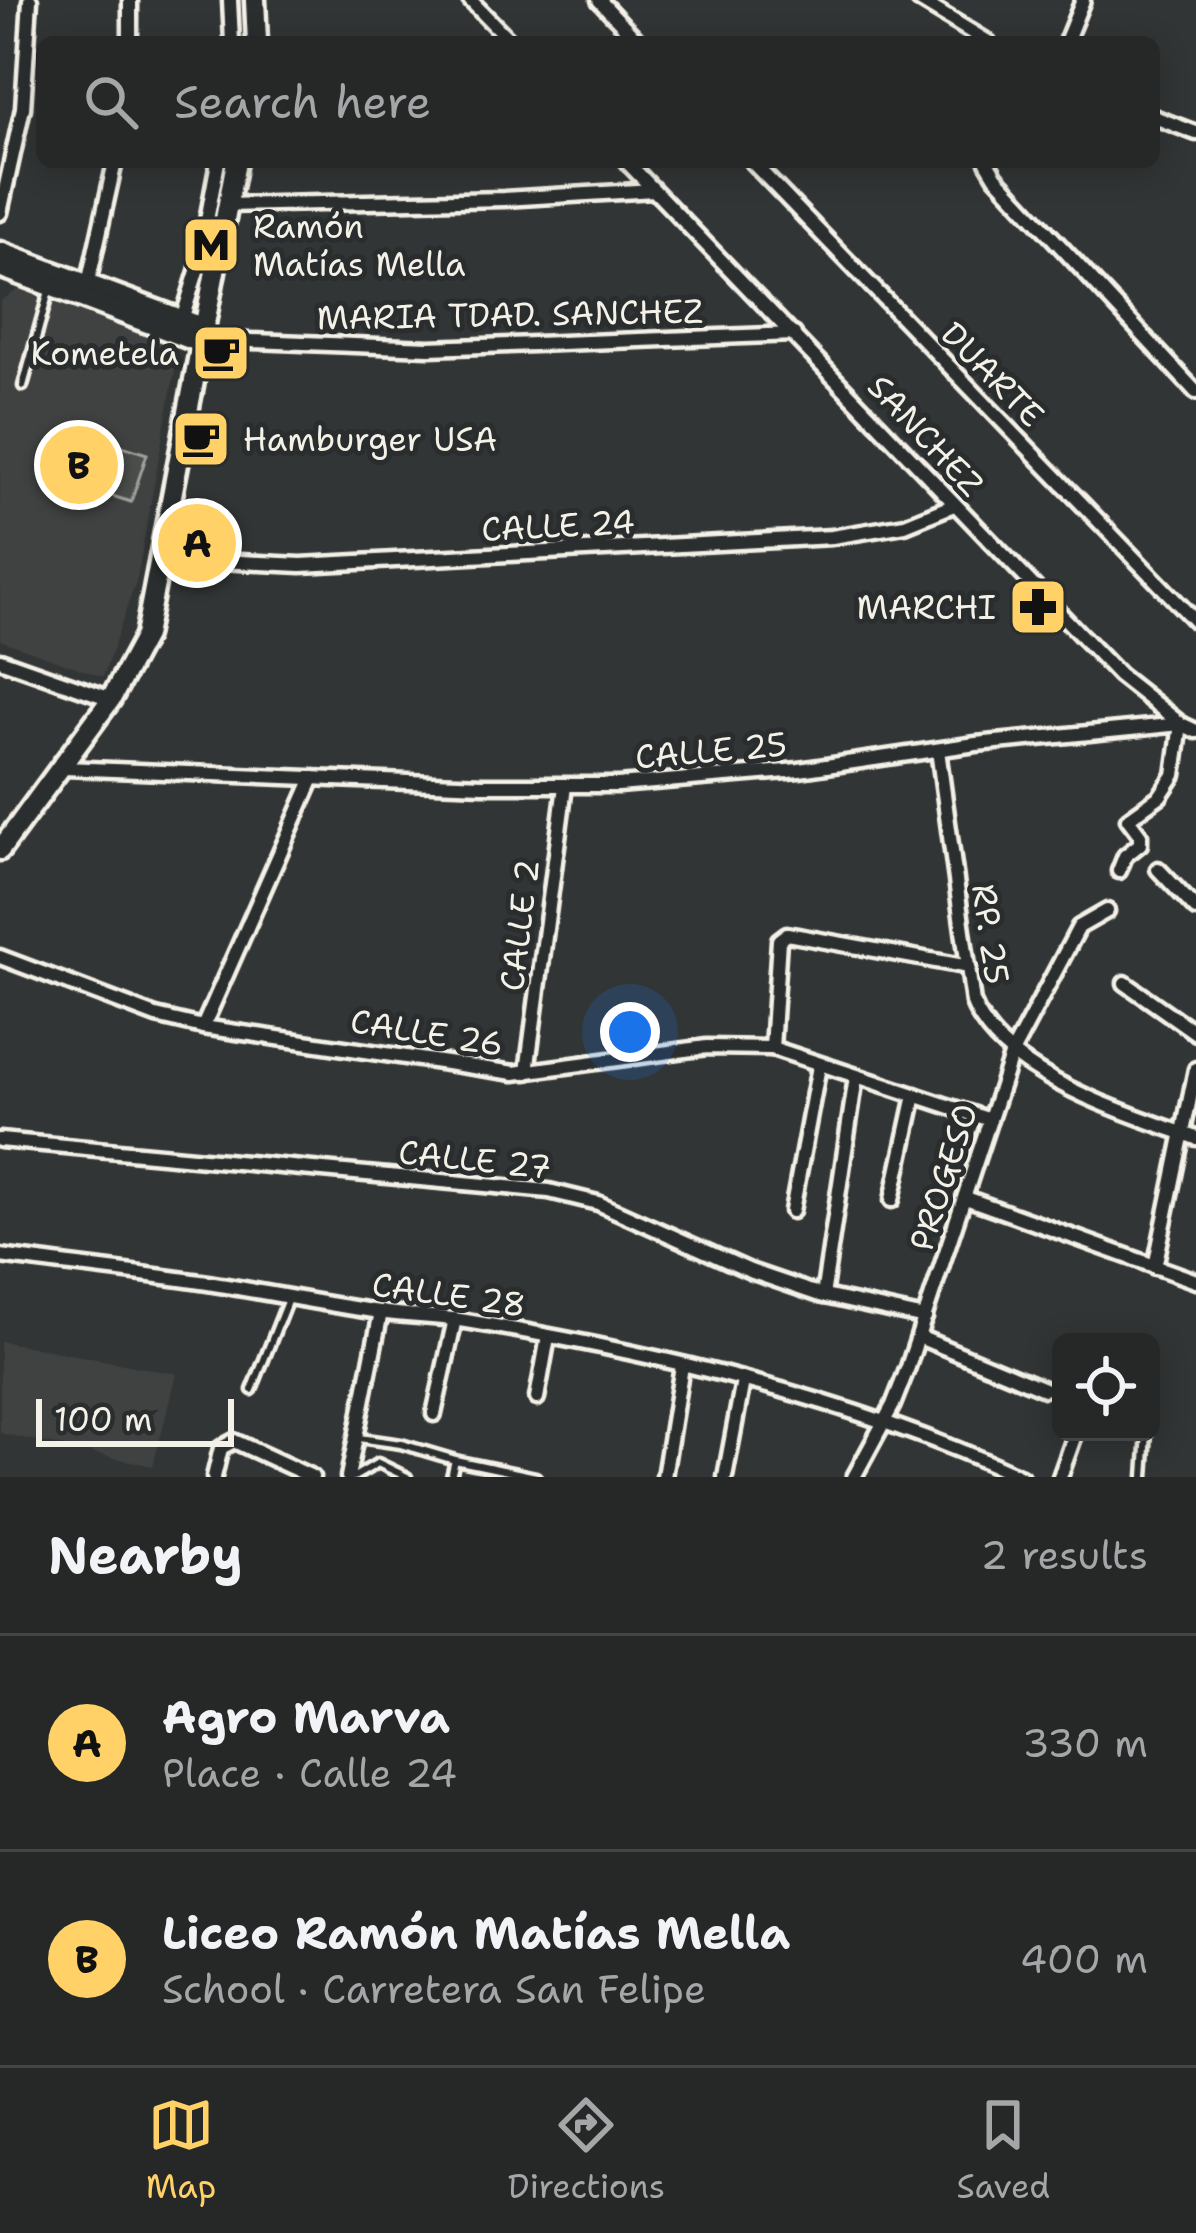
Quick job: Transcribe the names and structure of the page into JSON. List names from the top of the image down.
{
  "streets": {
    "street": [
      "MARIA TDAD. SANCHEZ",
      "DUARTE",
      "SANCHEZ",
      "CALLE 24",
      "CALLE 25",
      "CALLE 2",
      "RP. 25",
      "CALLE 26",
      "CALLE 27",
      "PROGESO",
      "CALLE 28"
    ]
  },
  "crossings": [
    ["MARIA TDAD. SANCHEZ", "SANCHEZ"],
    ["SANCHEZ", "CALLE 24"],
    ["SANCHEZ", "CALLE 25"],
    ["CALLE 25", "CALLE 2"],
    ["CALLE 25", "RP. 25"],
    ["CALLE 2", "CALLE 26"],
    ["RP. 25", "PROGESO"],
    ["CALLE 26", "PROGESO"],
    ["CALLE 27", "PROGESO"],
    ["PROGESO", "CALLE 28"]
  ],
  "places": {
    "metro station": ["Ramón Matías Mella"],
    "cafe": ["Kometela", "Hamburger USA"],
    "pharmacy": ["MARCHI"]
  },
  "scale_bar": "100 m",
  "page": {
    "search": "Search here",
    "pins": ["B", "A"],
    "scale": "100 m",
    "heading": ["Nearby", "2 results"],
    "list": [
      {
        "mark": "A",
        "name": "Agro Marva",
        "note": "Place · Calle 24",
        "value": "330 m"
      },
      {
        "mark": "B",
        "name": "Liceo Ramón Matías Mella",
        "note": "School · Carretera San Felipe",
        "value": "400 m"
      }
    ],
    "nav": ["Map", "Directions", "Saved"]
  }
}
